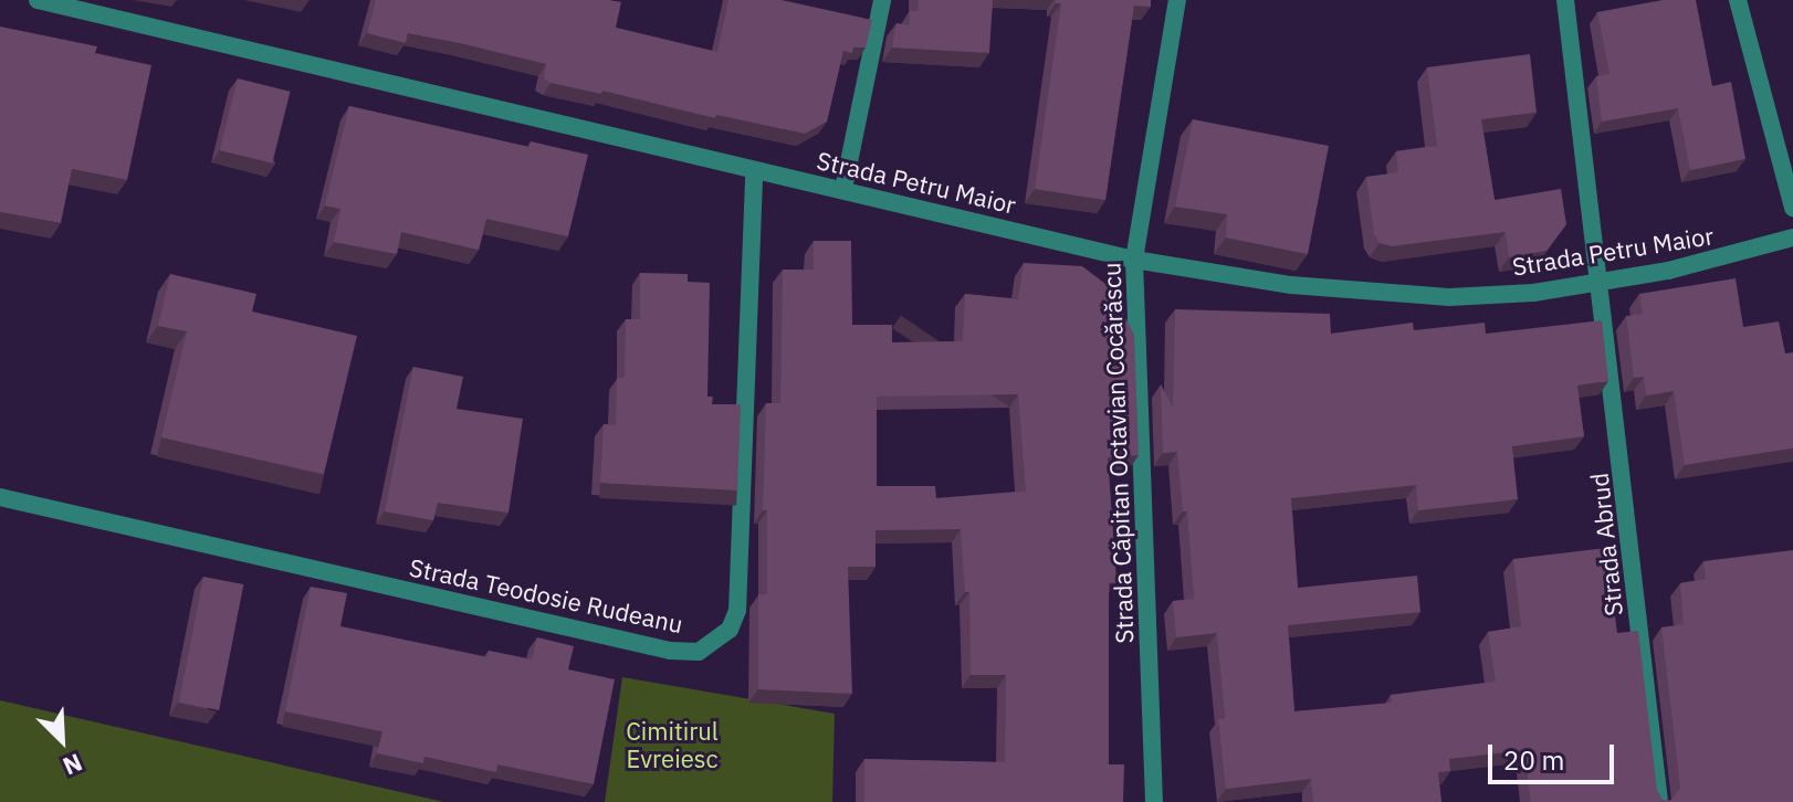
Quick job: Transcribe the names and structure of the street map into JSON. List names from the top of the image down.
{
  "streets": {
    "street": [
      "Strada Petru Maior",
      "Strada Căpitan Octavian Cocărăscu",
      "Strada Abrud",
      "Strada Teodosie Rudeanu"
    ]
  },
  "crossings": [
    ["Strada Petru Maior", "Strada Căpitan Octavian Cocărăscu"],
    ["Strada Petru Maior", "Strada Abrud"],
    ["Strada Petru Maior", "Strada Teodosie Rudeanu"]
  ],
  "parks": ["Cimitirul Evreiesc"],
  "scale_bar": "20 m",
  "north": "bottom right"
}
